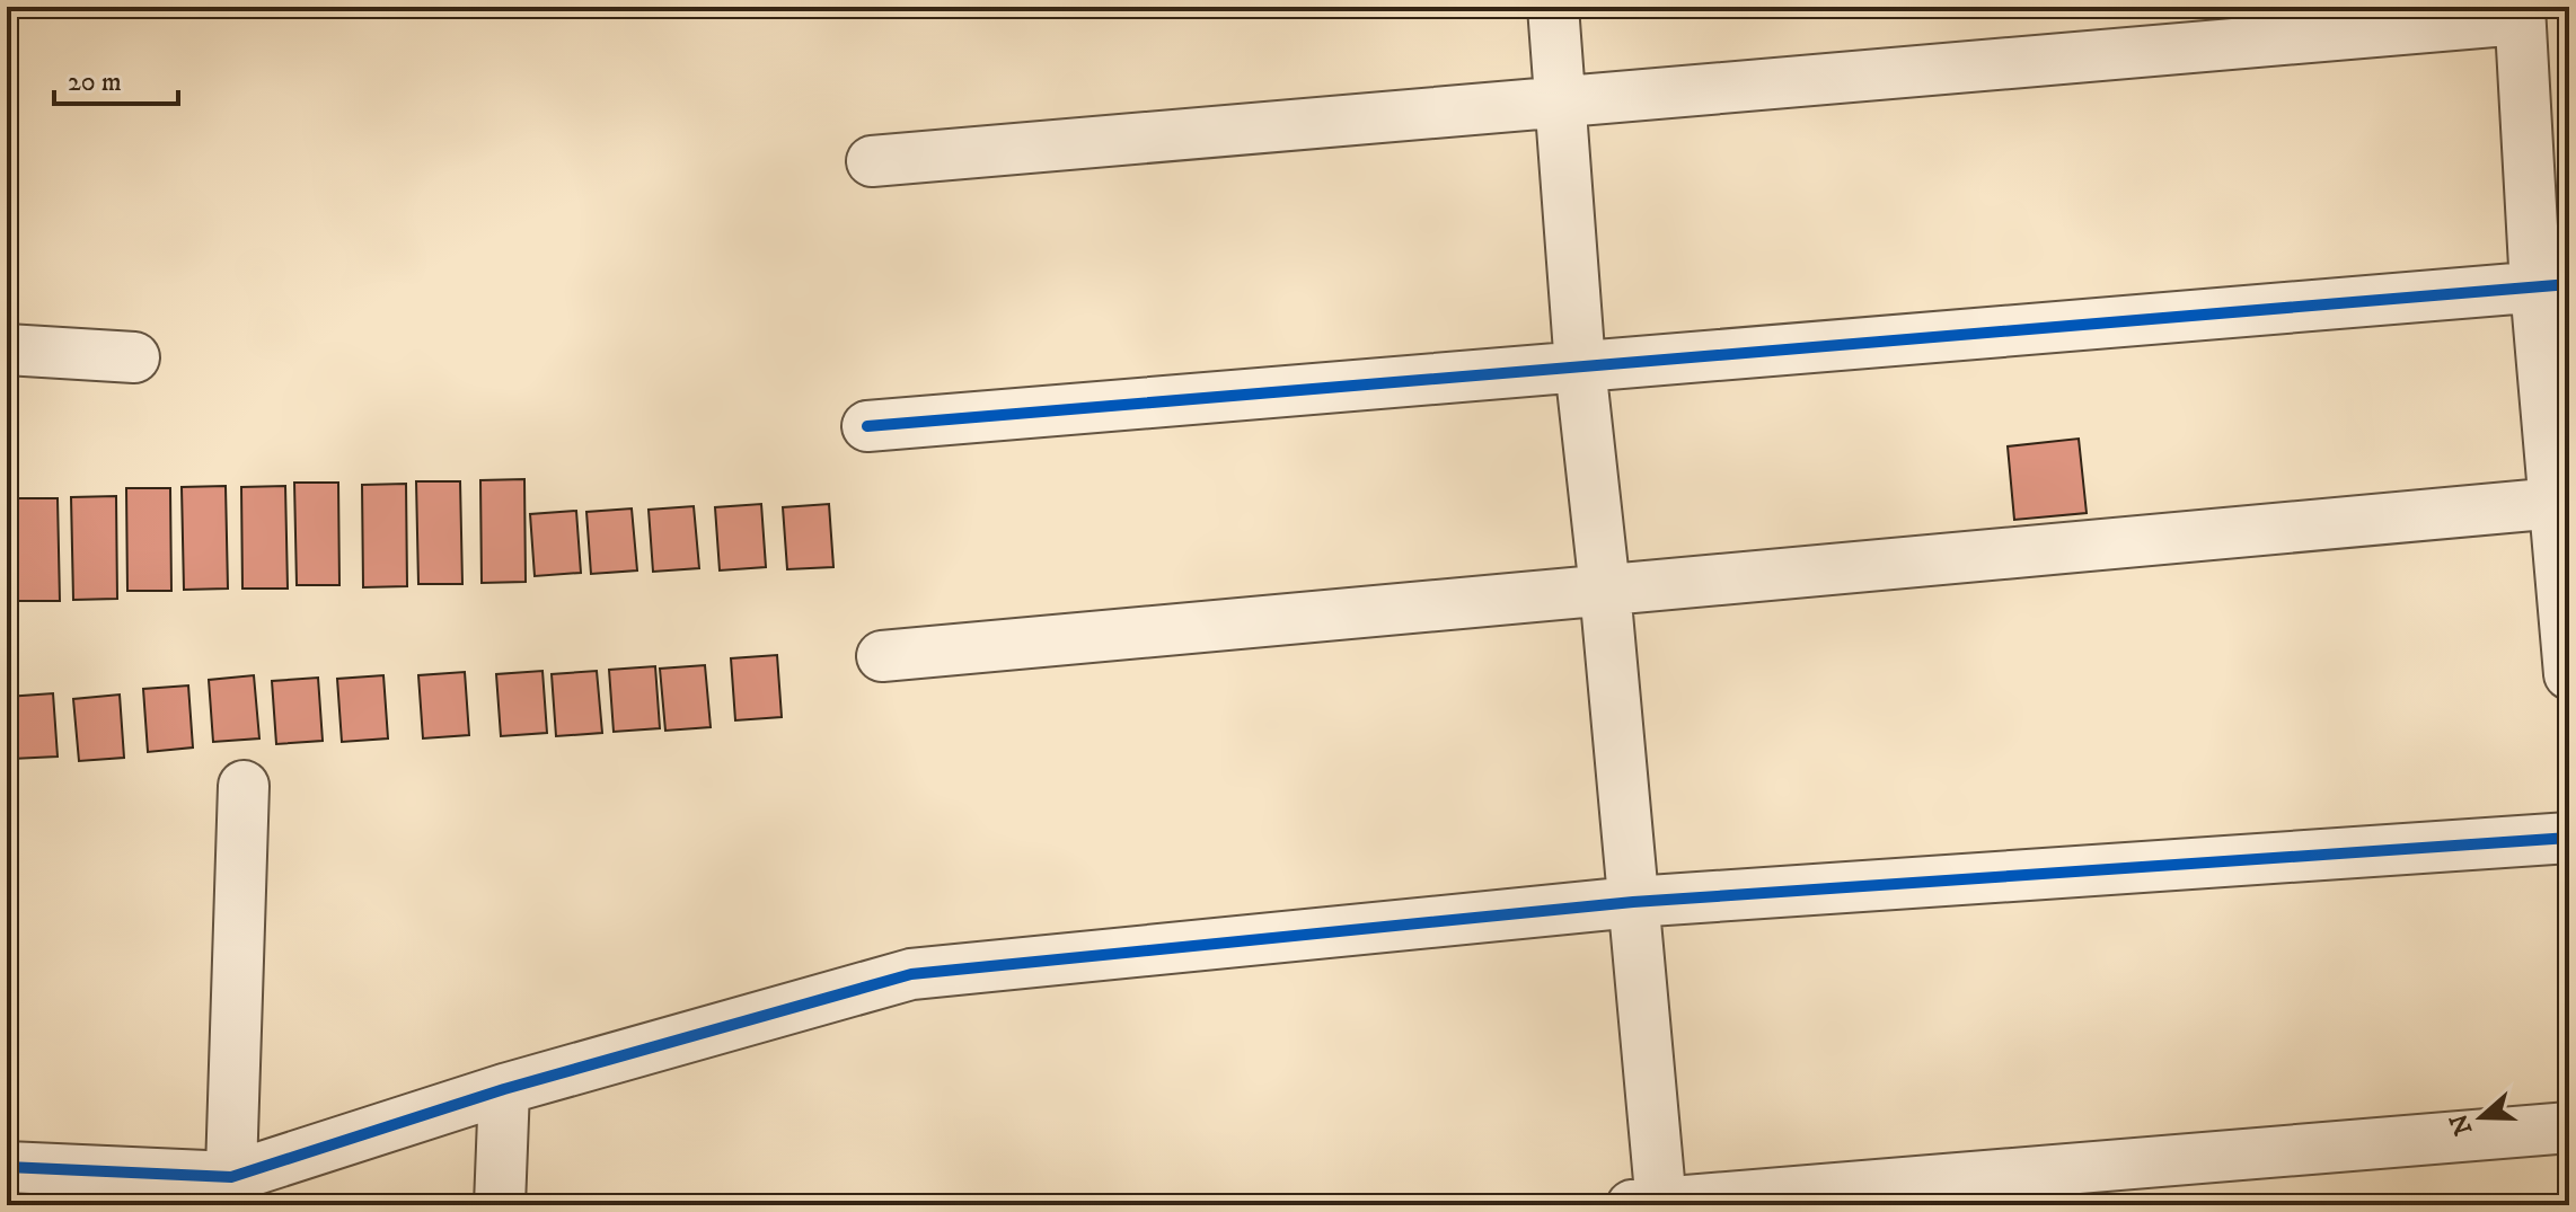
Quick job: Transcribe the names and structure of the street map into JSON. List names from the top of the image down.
{
  "scale_bar": "20 m",
  "north": "left"
}
